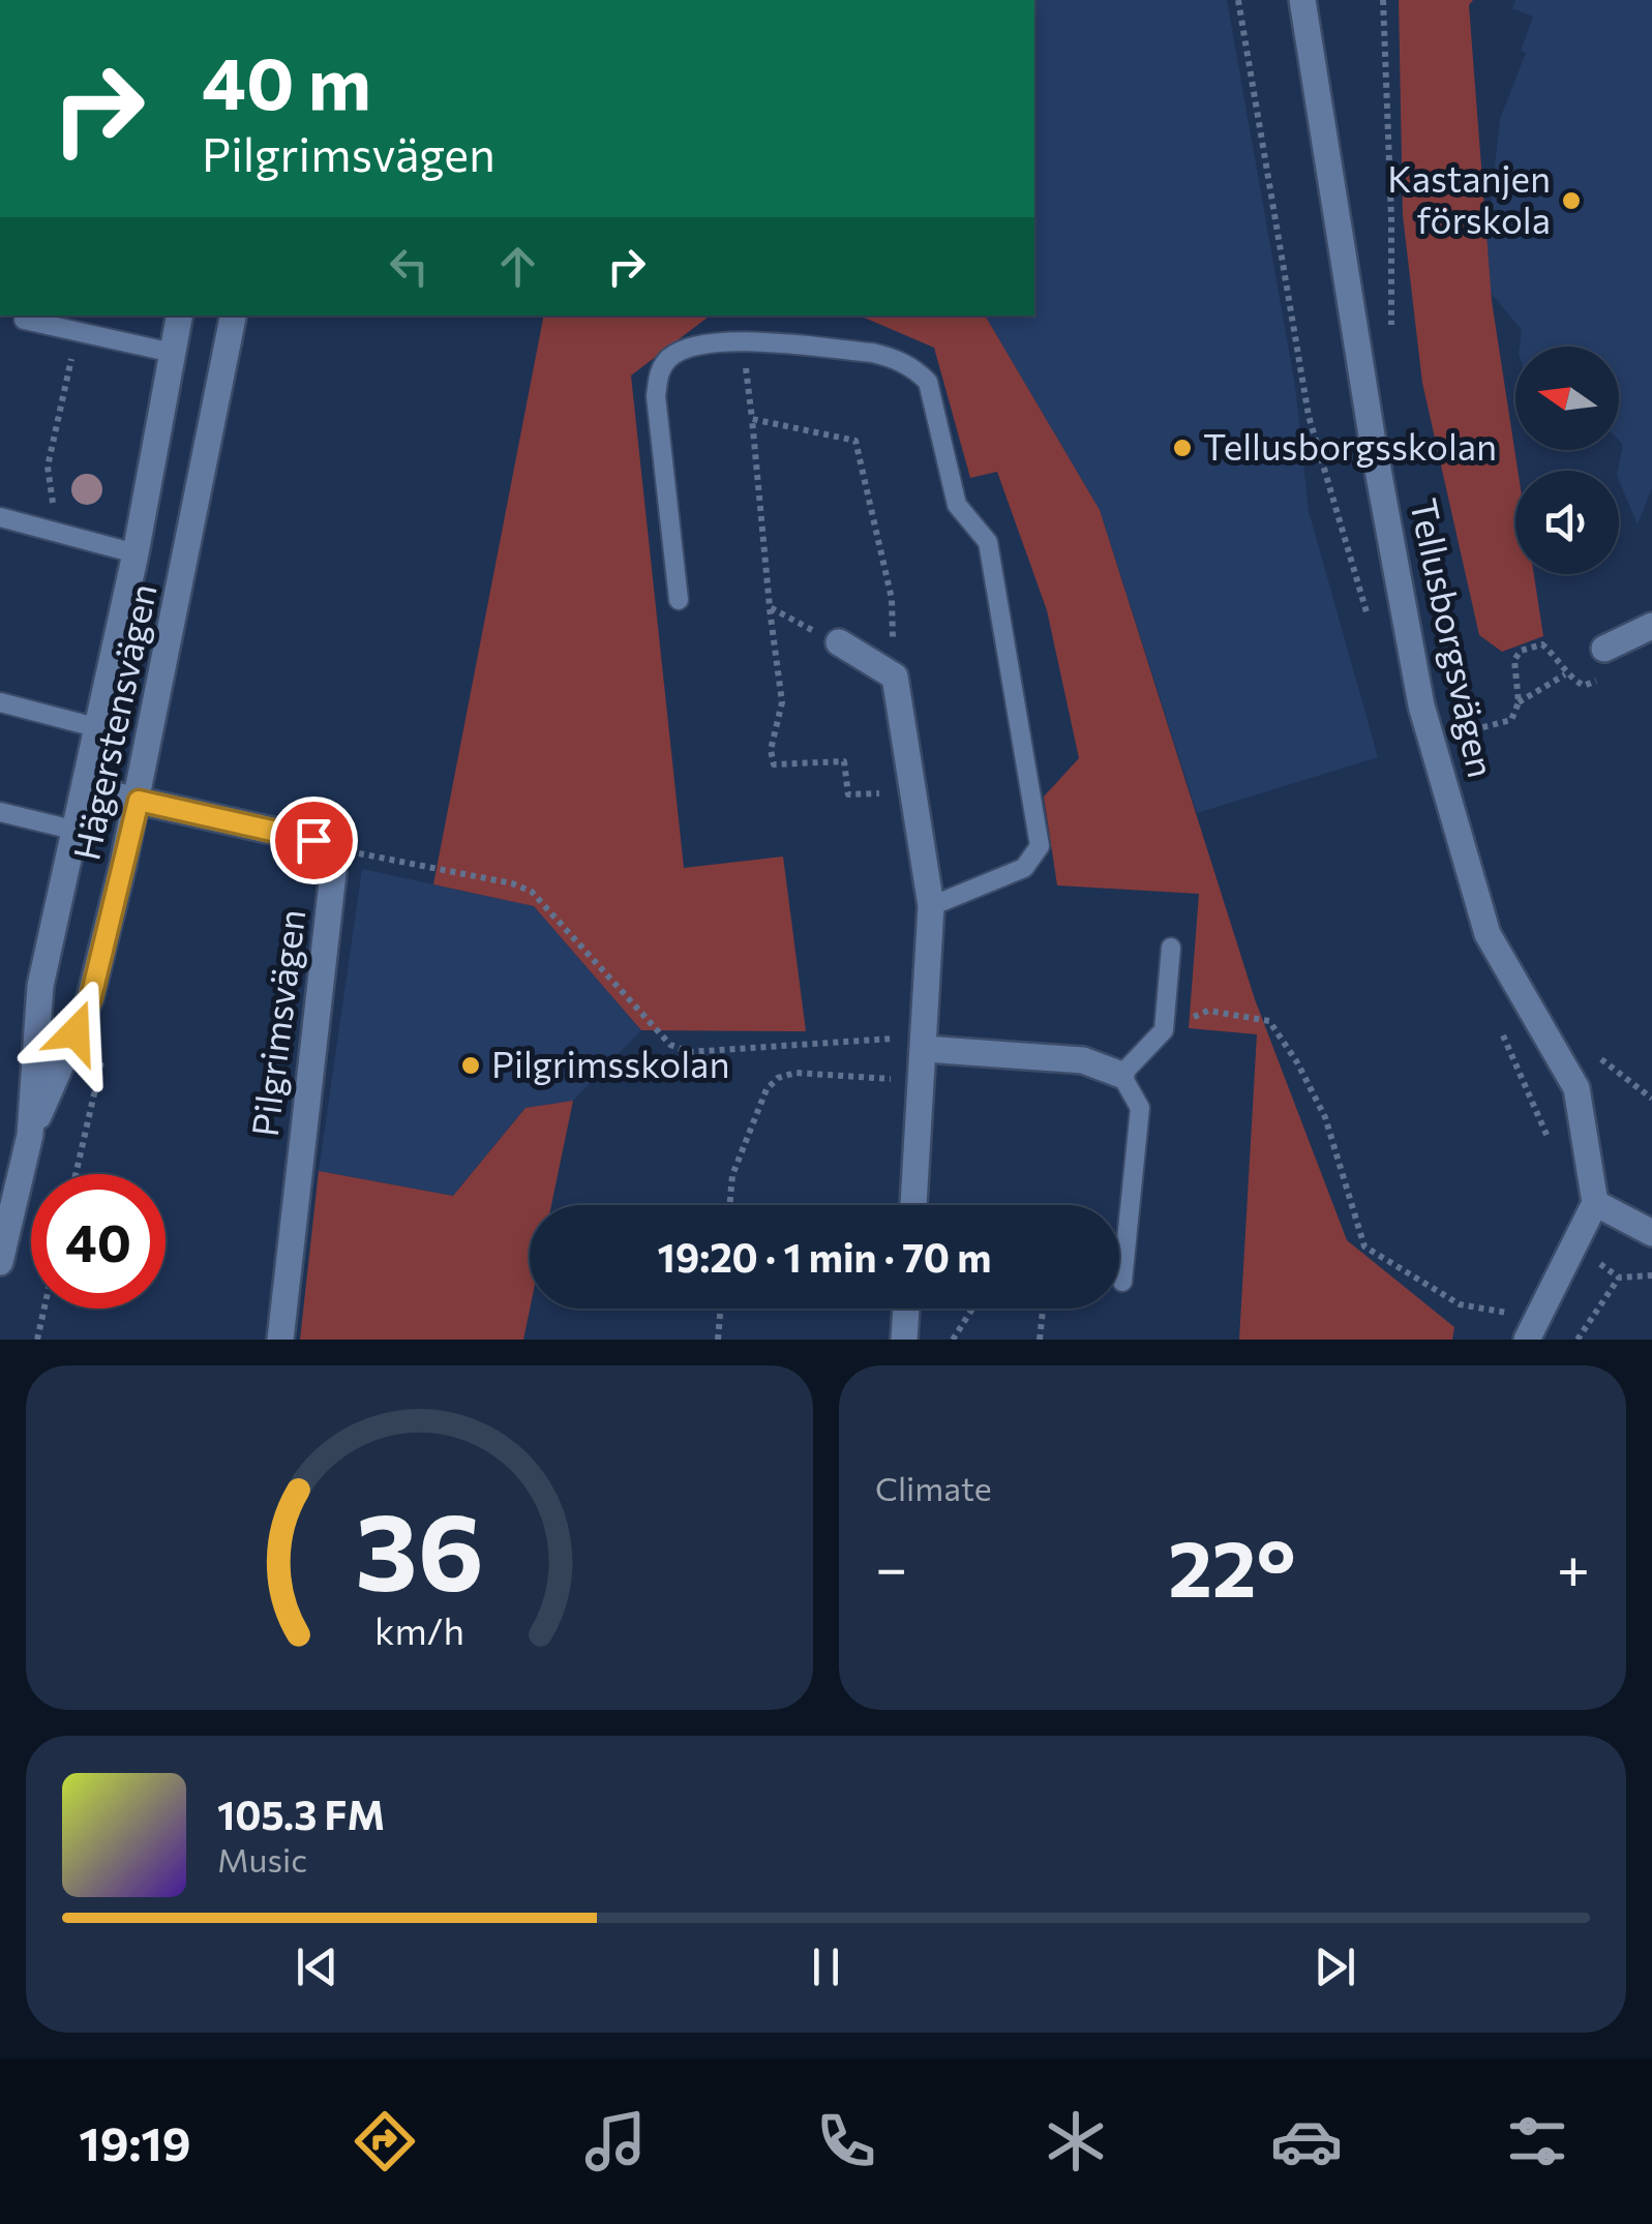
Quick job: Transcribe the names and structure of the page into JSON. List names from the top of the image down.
{
  "streets": {
    "street": ["Tellusborgsvägen", "Hägerstensvägen", "Pilgrimsvägen"]
  },
  "places": ["Kastanjen förskola", "Tellusborgsskolan", "Pilgrimsskolan"],
  "north": "left",
  "page": {
    "turn": ["40 m", "Pilgrimsvägen"],
    "limit": "40",
    "trip": "19:20 · 1 min · 70 m",
    "tile": "Climate",
    "heat": ["−", "22°", "+"],
    "song": ["105.3 FM", "Music"],
    "tabs": "19:19",
    "gauge": ["36", "km/h"]
  }
}
